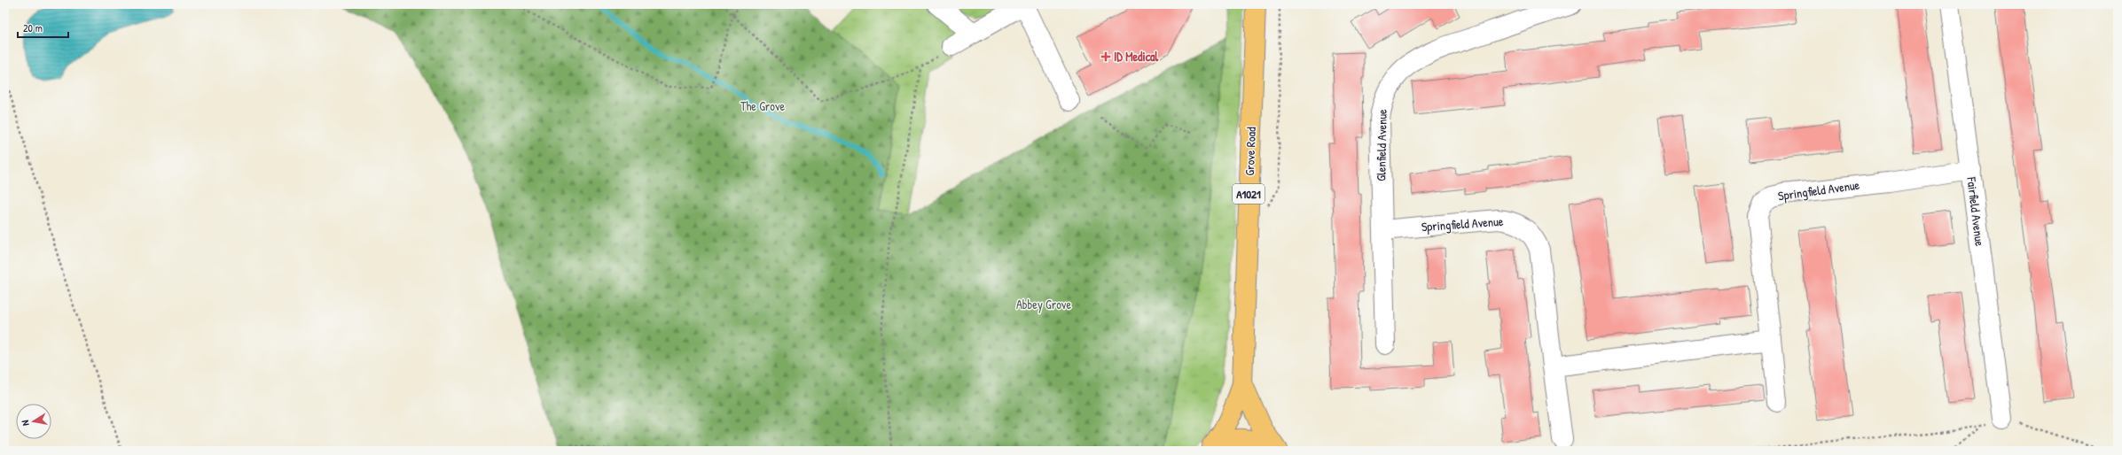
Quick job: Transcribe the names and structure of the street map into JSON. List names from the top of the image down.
{
  "streets": {
    "main road": ["Grove Road", "A1021"],
    "street": ["Glenfield Avenue", "Springfield Avenue", "Fairfield Avenue"]
  },
  "crossings": [
    ["Glenfield Avenue", "Springfield Avenue"],
    ["Springfield Avenue", "Fairfield Avenue"]
  ],
  "parks": ["The Grove", "Abbey Grove"],
  "places": {
    "health": ["ID Medical"]
  },
  "scale_bar": "20 m",
  "north": "left"
}
